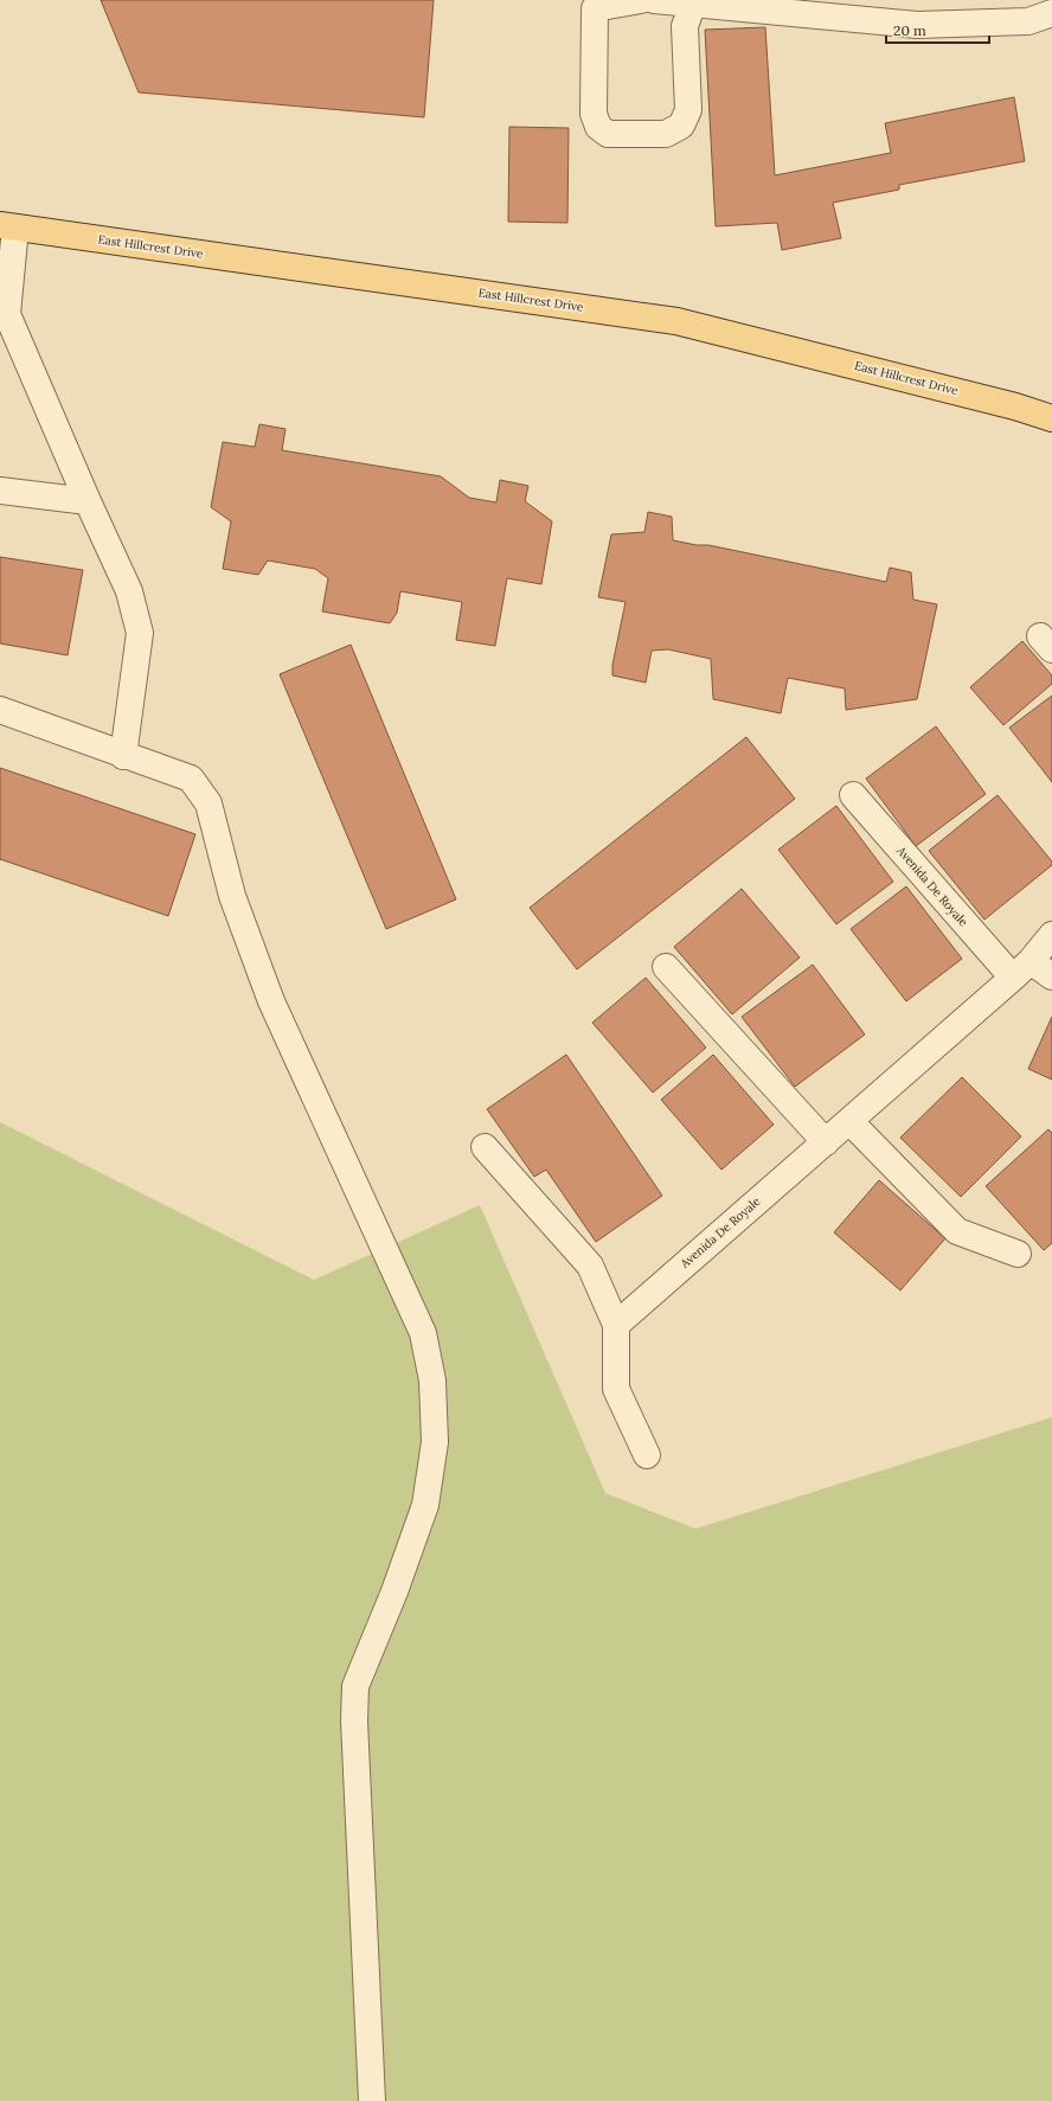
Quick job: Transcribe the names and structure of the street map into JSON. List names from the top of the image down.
{
  "streets": {
    "main road": ["East Hillcrest Drive"],
    "street": ["Avenida De Royale"]
  },
  "scale_bar": "20 m"
}
